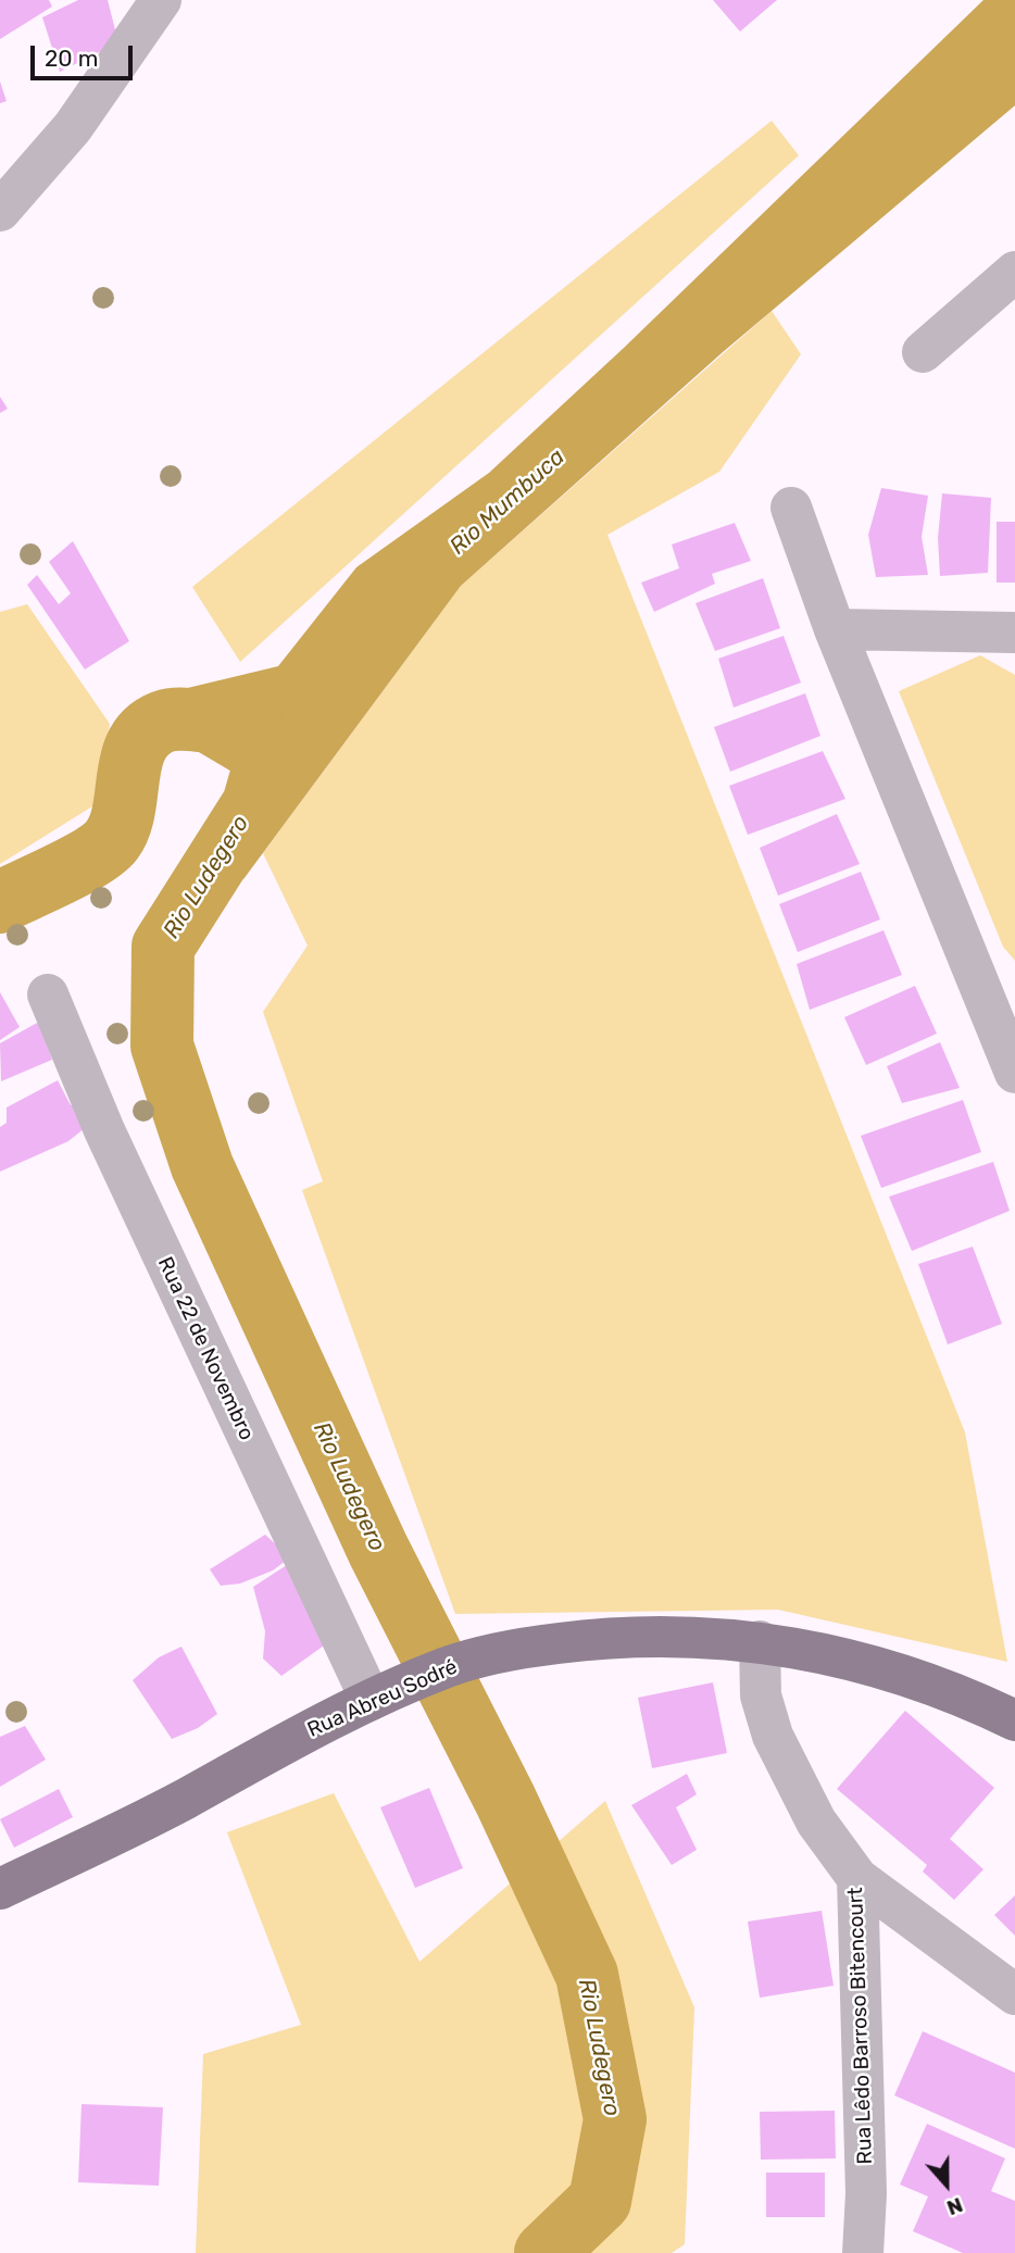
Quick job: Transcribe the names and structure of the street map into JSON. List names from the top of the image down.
{
  "streets": {
    "main road": ["Rua Abreu Sodré"],
    "street": ["Rua 22 de Novembro", "Rua Lêdo Barroso Bitencourt"]
  },
  "crossings": [
    ["Rua 22 de Novembro", "Rua Abreu Sodré"],
    ["Rua Abreu Sodré", "Rua Lêdo Barroso Bitencourt"]
  ],
  "water": ["Rio Mumbuca", "Rio Ludegero"],
  "scale_bar": "20 m",
  "north": "bottom"
}
